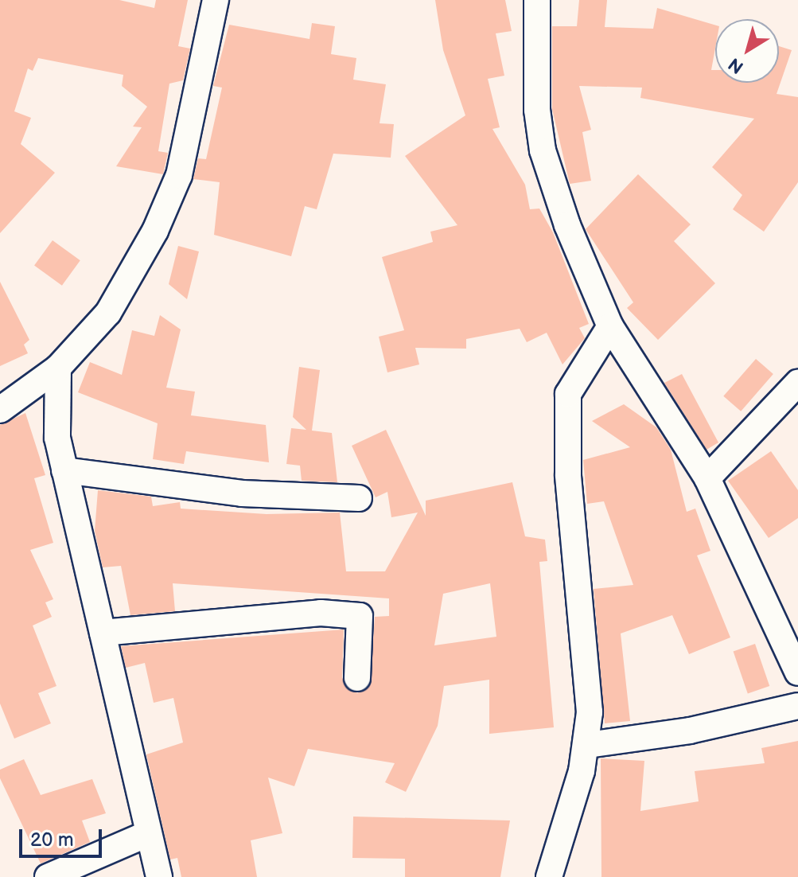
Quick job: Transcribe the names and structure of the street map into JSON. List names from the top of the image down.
{
  "scale_bar": "20 m",
  "north": "bottom left"
}
